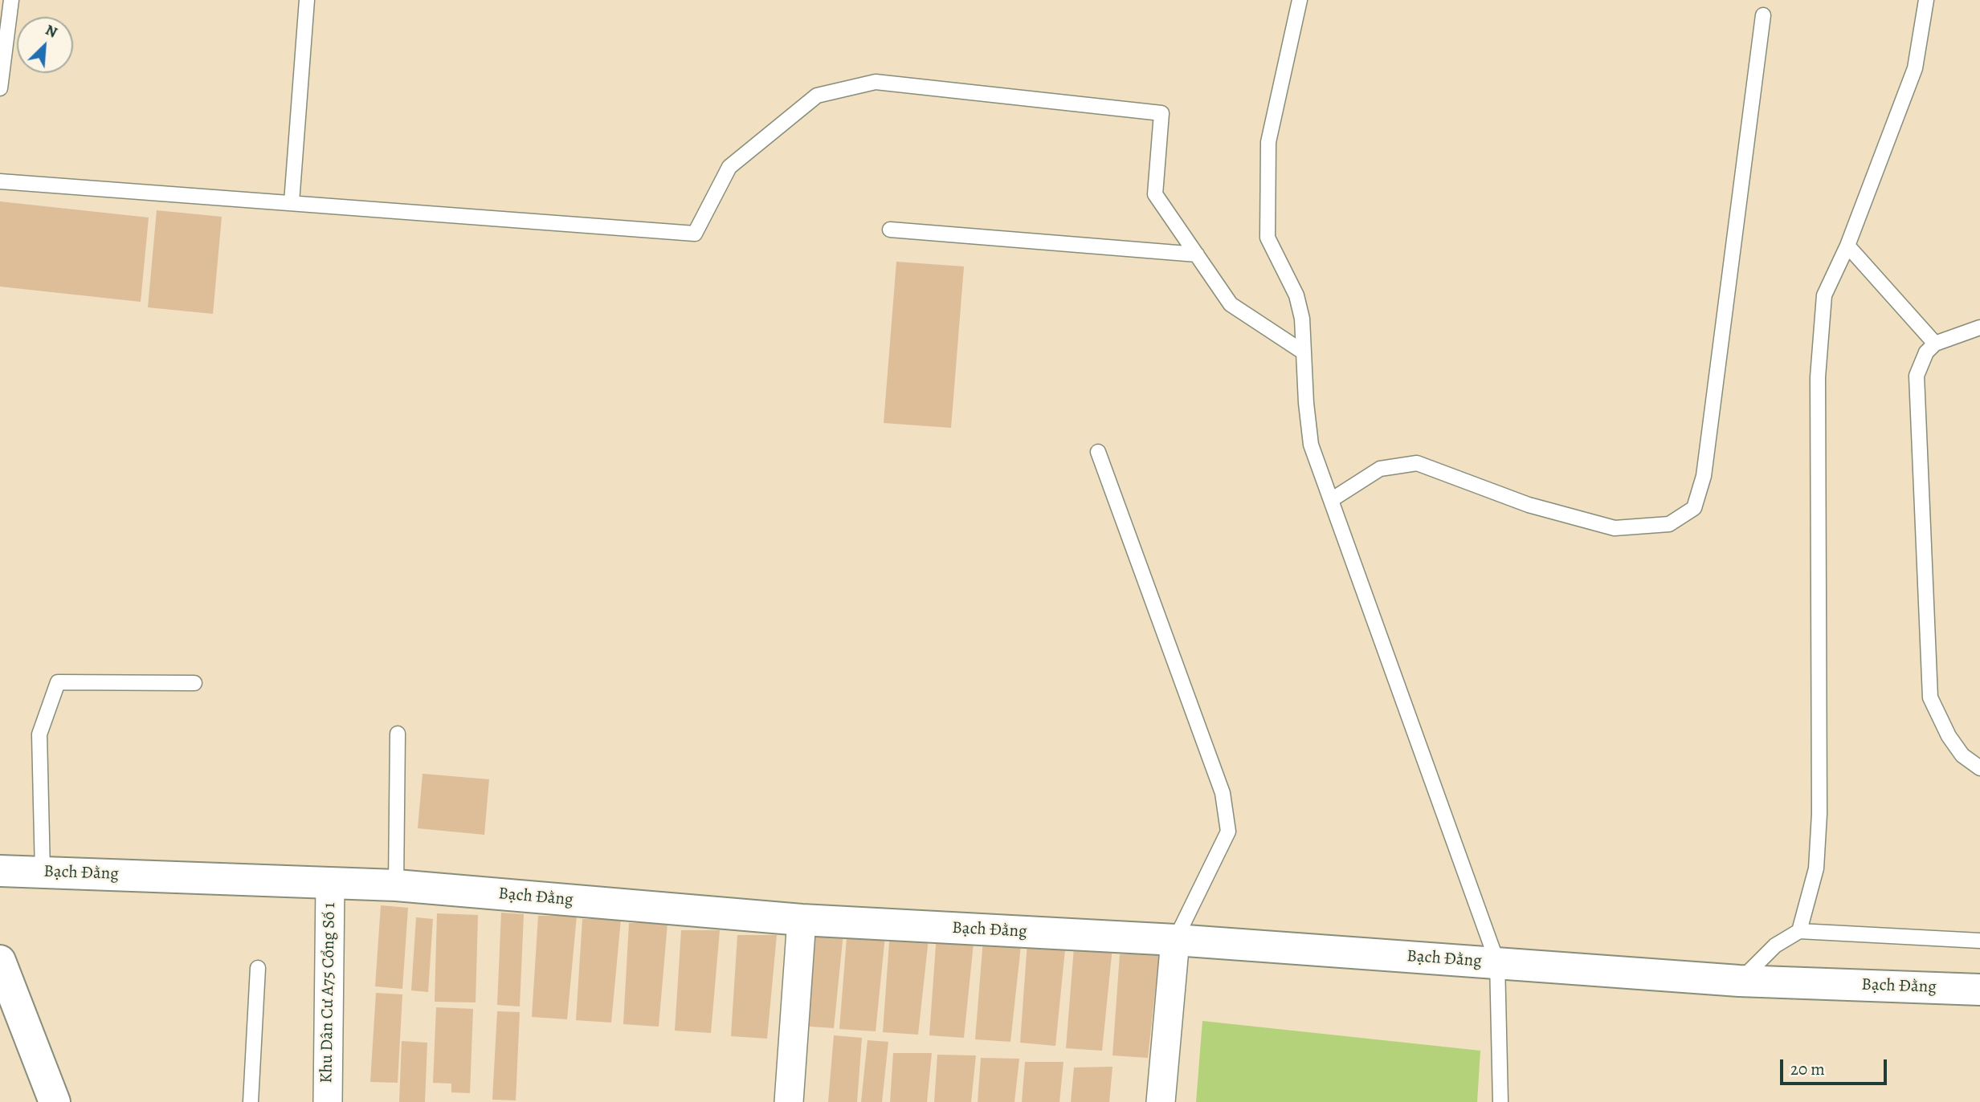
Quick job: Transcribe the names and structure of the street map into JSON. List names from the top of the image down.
{
  "streets": {
    "street": ["Bạch Đằng", "Khu Dân Cư A75 Cổng Số 1"]
  },
  "crossings": [
    ["Bạch Đằng", "Khu Dân Cư A75 Cổng Số 1"]
  ],
  "scale_bar": "20 m",
  "north": "top right"
}
